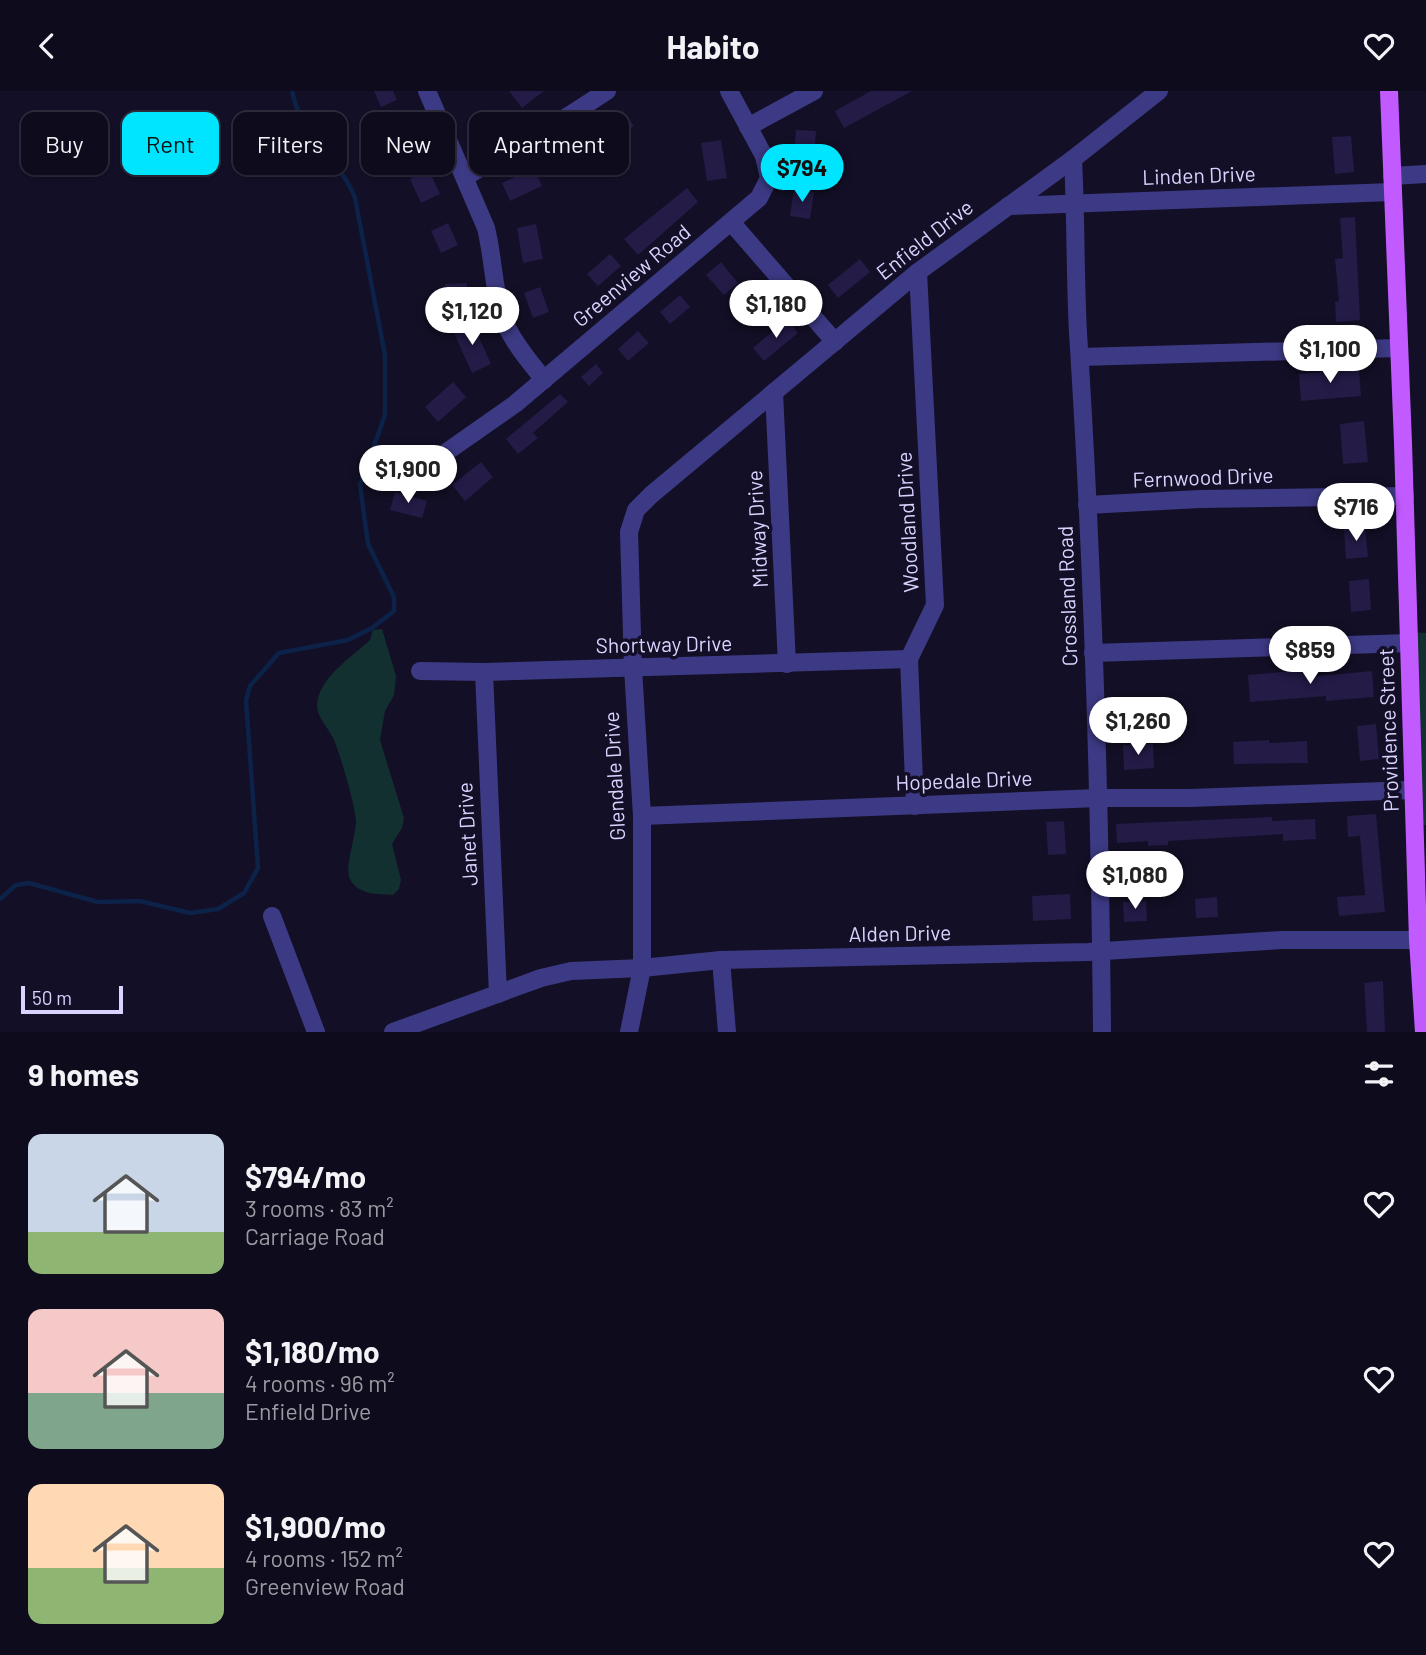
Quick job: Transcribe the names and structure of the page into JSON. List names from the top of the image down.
{
  "streets": {
    "main road": ["Providence Street"],
    "street": [
      "Linden Drive",
      "Enfield Drive",
      "Greenview Road",
      "Fernwood Drive",
      "Woodland Drive",
      "Midway Drive",
      "Crossland Road",
      "Shortway Drive",
      "Glendale Drive",
      "Hopedale Drive",
      "Janet Drive",
      "Alden Drive"
    ]
  },
  "crossings": [
    ["Linden Drive", "Enfield Drive"],
    ["Linden Drive", "Crossland Road"],
    ["Linden Drive", "Providence Street"],
    ["Enfield Drive", "Woodland Drive"],
    ["Enfield Drive", "Midway Drive"],
    ["Enfield Drive", "Crossland Road"],
    ["Enfield Drive", "Glendale Drive"],
    ["Fernwood Drive", "Crossland Road"],
    ["Fernwood Drive", "Providence Street"],
    ["Woodland Drive", "Shortway Drive"],
    ["Woodland Drive", "Hopedale Drive"],
    ["Midway Drive", "Shortway Drive"],
    ["Crossland Road", "Hopedale Drive"],
    ["Crossland Road", "Alden Drive"],
    ["Shortway Drive", "Glendale Drive"],
    ["Shortway Drive", "Janet Drive"],
    ["Providence Street", "Hopedale Drive"],
    ["Providence Street", "Alden Drive"],
    ["Glendale Drive", "Hopedale Drive"],
    ["Glendale Drive", "Alden Drive"],
    ["Janet Drive", "Alden Drive"]
  ],
  "scale_bar": "50 m",
  "page": {
    "header": "Habito",
    "chip": [
      "Buy",
      "Rent",
      "Filters",
      "New",
      "Apartment"
    ],
    "price": [
      "$794",
      "$1,180",
      "$1,120",
      "$1,100",
      "$1,900",
      "$716",
      "$859",
      "$1,260",
      "$1,080"
    ],
    "scale": "50 m",
    "heading": "9 homes",
    "list": [
      {
        "name": "$794/mo",
        "note": "3 rooms · 83 m² · Carriage Road"
      },
      {
        "name": "$1,180/mo",
        "note": "4 rooms · 96 m² · Enfield Drive"
      },
      {
        "name": "$1,900/mo",
        "note": "4 rooms · 152 m² · Greenview Road"
      }
    ]
  }
}
